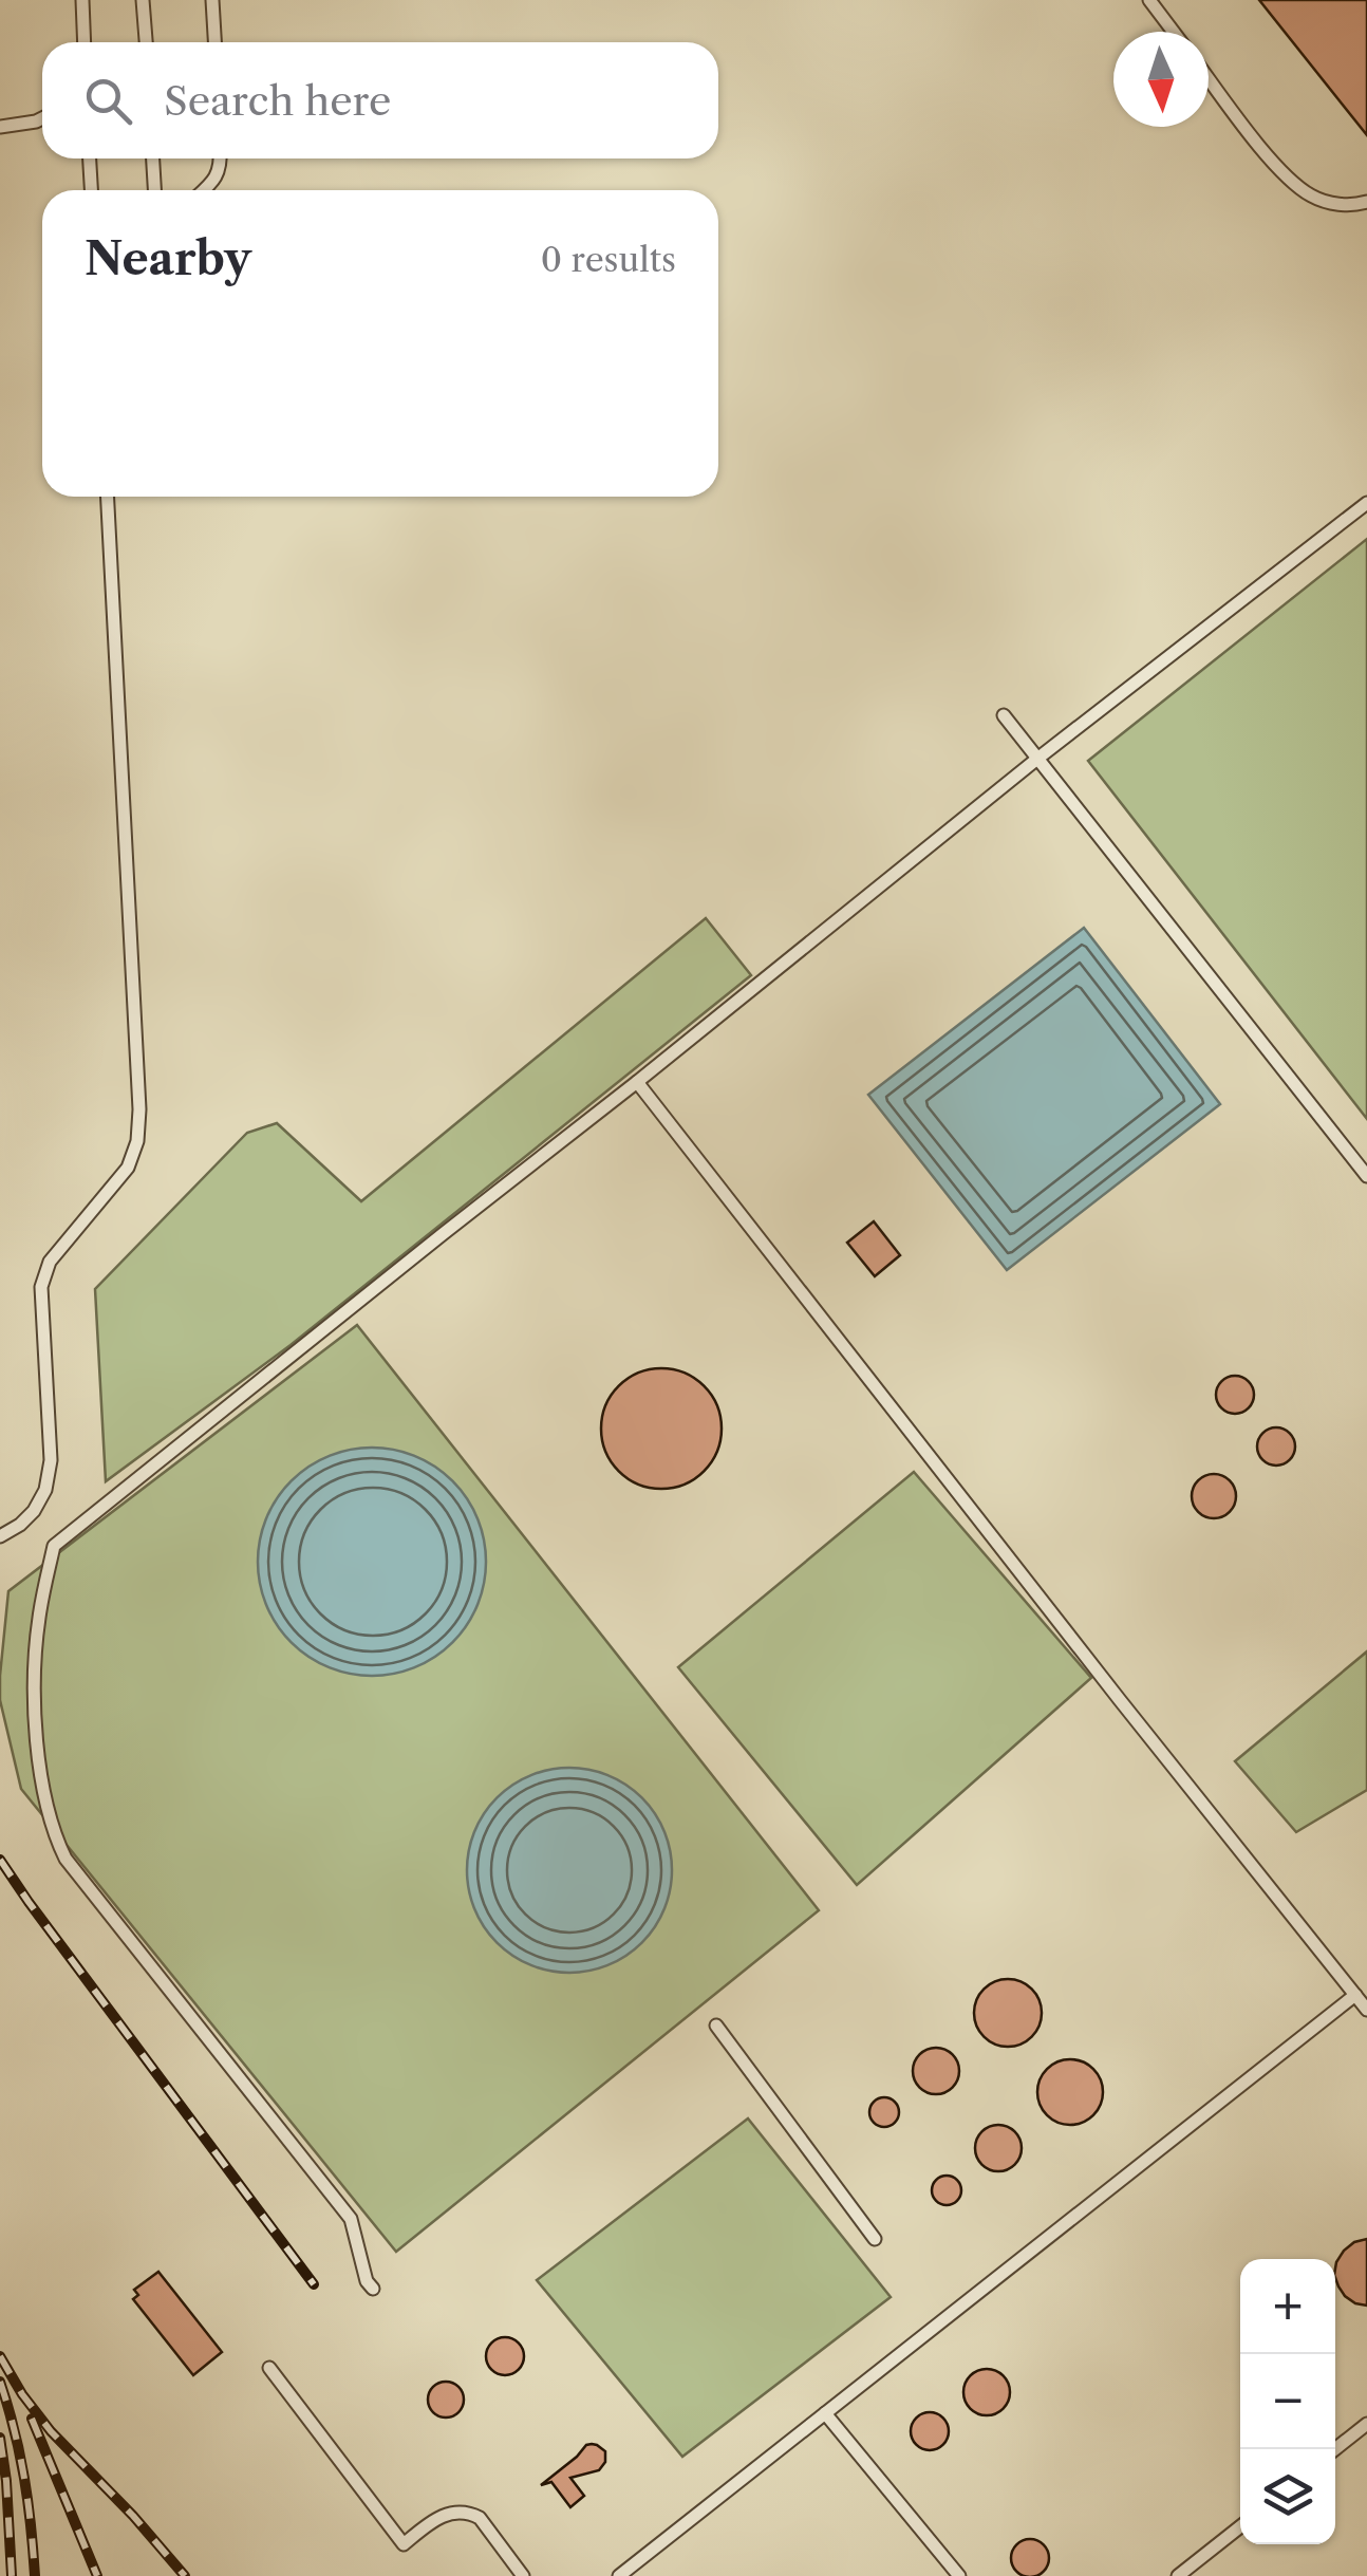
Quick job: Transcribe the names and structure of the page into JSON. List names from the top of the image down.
{
  "north": "bottom",
  "page": {
    "search": "Search here",
    "heading": ["Nearby", "0 results"],
    "map_buttons": ["+", "−"]
  }
}
